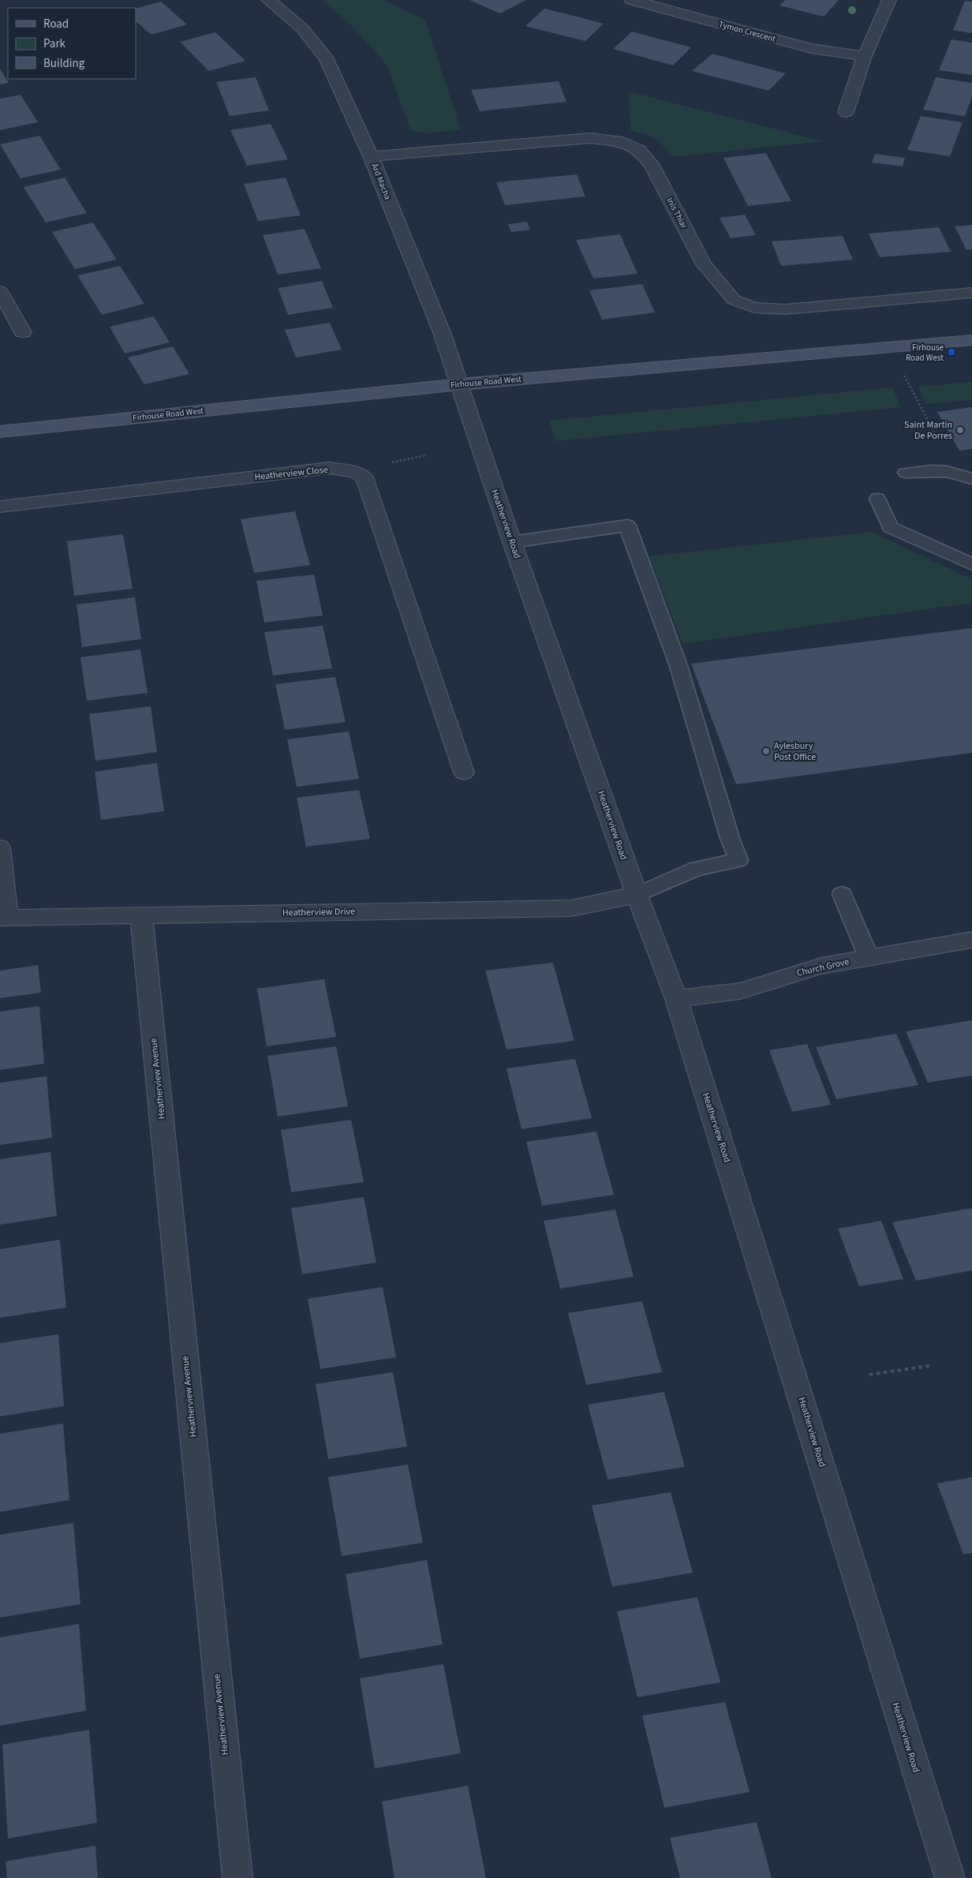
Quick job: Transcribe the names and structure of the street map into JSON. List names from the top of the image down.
{
  "streets": {
    "street": [
      "Tymon Crescent",
      "Árd Macha",
      "Inis Thiar",
      "Firhouse Road West",
      "Heatherview Close",
      "Heatherview Road",
      "Heatherview Drive",
      "Church Grove",
      "Heatherview Avenue"
    ]
  },
  "crossings": [
    ["Árd Macha", "Inis Thiar"],
    ["Árd Macha", "Firhouse Road West"],
    ["Árd Macha", "Heatherview Road"],
    ["Firhouse Road West", "Heatherview Road"],
    ["Heatherview Road", "Heatherview Drive"],
    ["Heatherview Road", "Church Grove"],
    ["Heatherview Drive", "Heatherview Avenue"]
  ],
  "places": {
    "transit": ["Firhouse Road West"],
    "other": ["Saint Martin De Porres", "Aylesbury Post Office"]
  },
  "legend": ["Road", "Park", "Building"]
}
